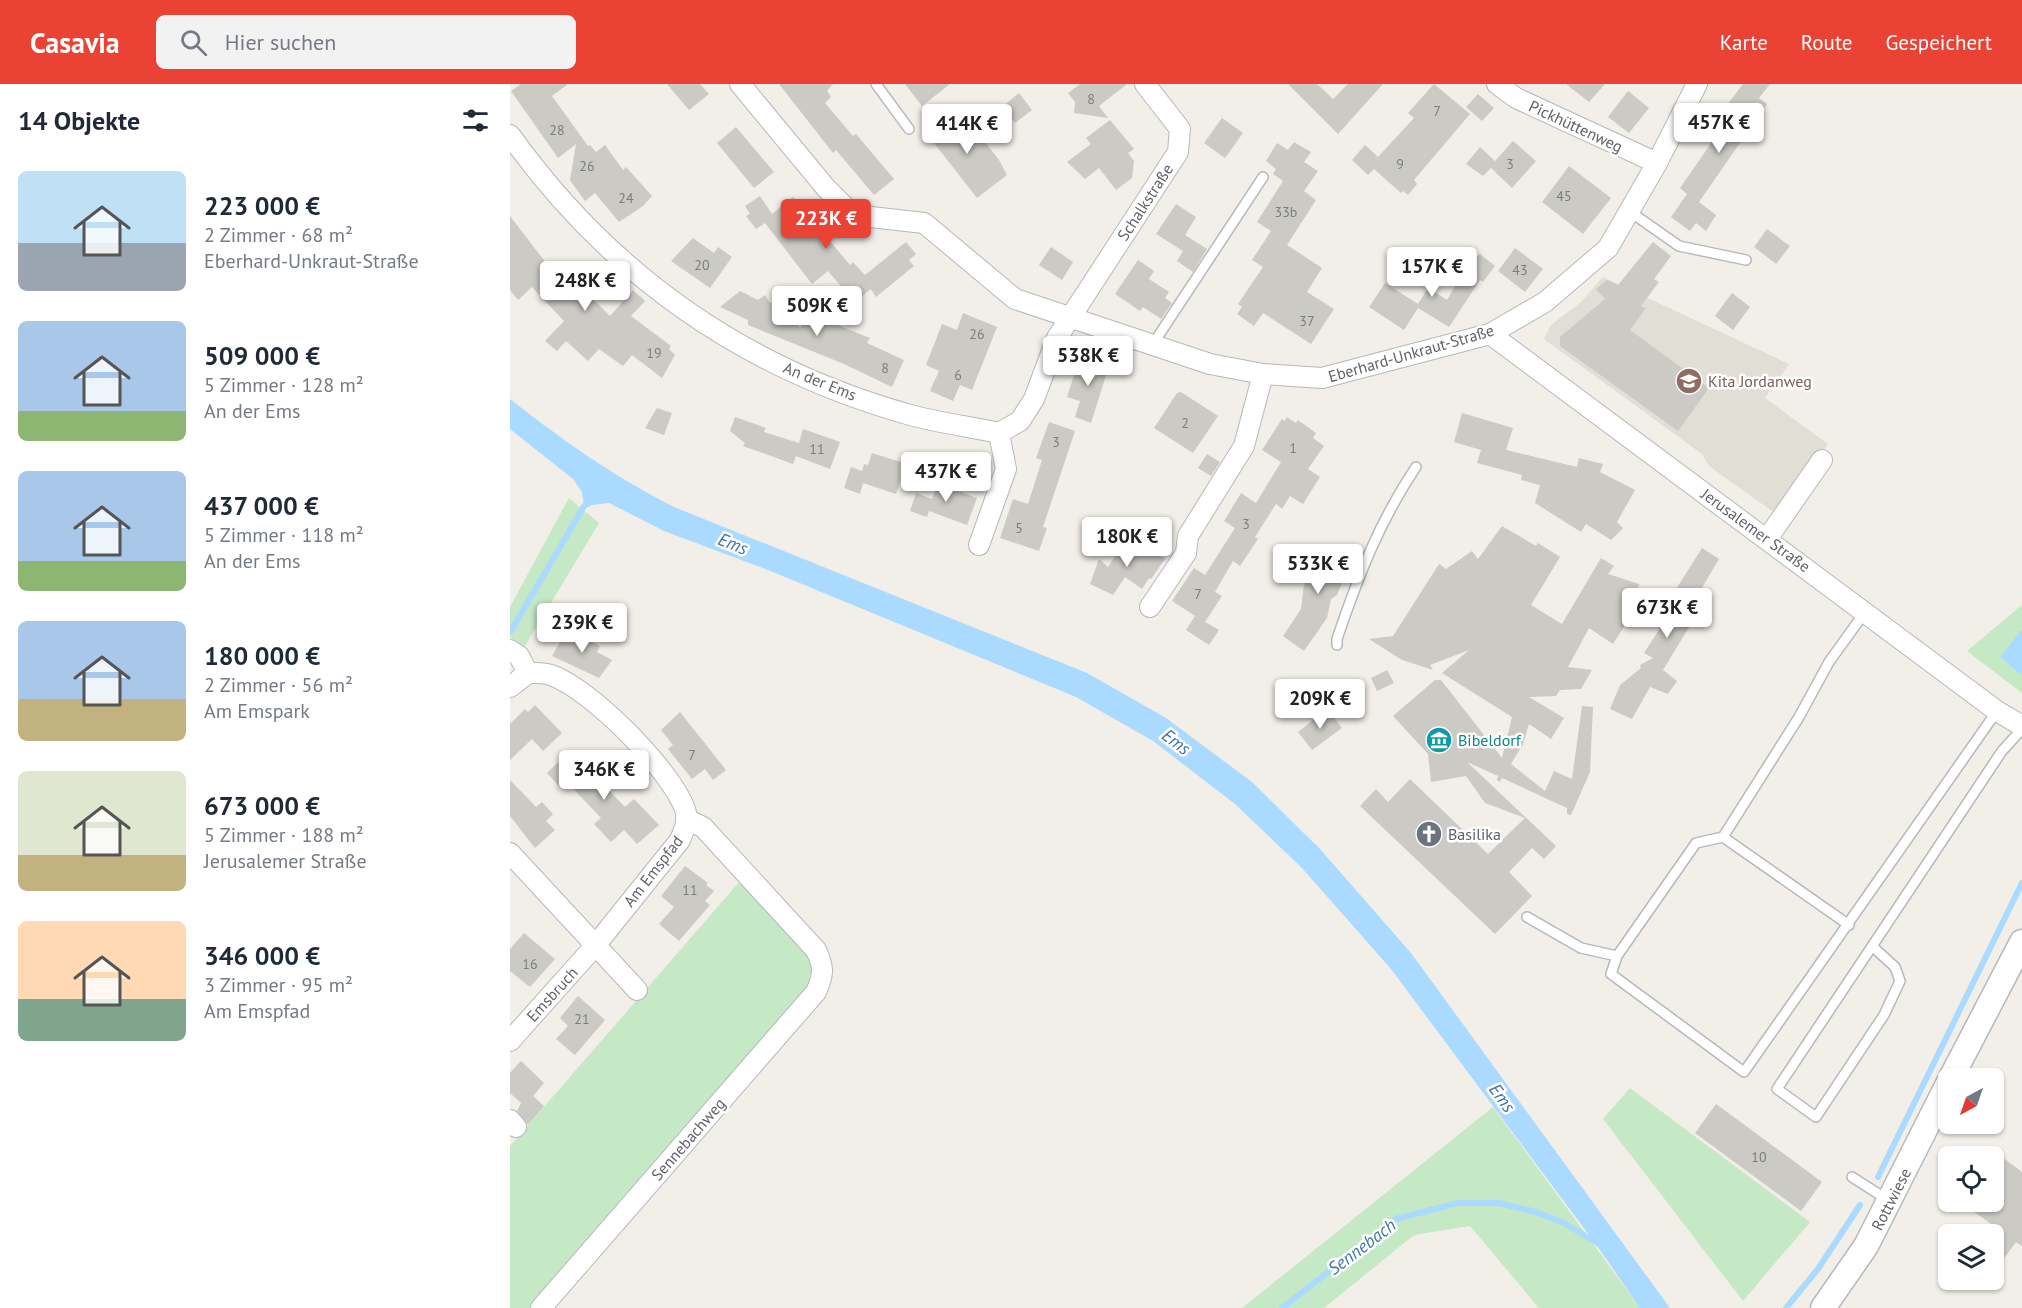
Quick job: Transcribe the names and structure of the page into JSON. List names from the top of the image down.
{
  "streets": {
    "street": [
      "Pickhüttenweg",
      "Schalkstraße",
      "Eberhard-Unkraut-Straße",
      "An der Ems",
      "Jerusalemer Straße",
      "Am Emspfad",
      "Emsbruch",
      "Sennebachweg",
      "Rottwiese"
    ]
  },
  "crossings": [
    ["Pickhüttenweg", "Eberhard-Unkraut-Straße"],
    ["Schalkstraße", "Eberhard-Unkraut-Straße"],
    ["Eberhard-Unkraut-Straße", "Jerusalemer Straße"],
    ["Am Emspfad", "Emsbruch"],
    ["Am Emspfad", "Sennebachweg"]
  ],
  "water": ["Ems", "Sennebach"],
  "places": {
    "school or university": ["Kita Jordanweg"],
    "museum": ["Bibeldorf"],
    "church": ["Basilika"]
  },
  "house_numbers": [
    "8",
    "7",
    "28",
    "9",
    "3",
    "26",
    "45",
    "24",
    "33b",
    "20",
    "43",
    "37",
    "26",
    "19",
    "8",
    "6",
    "2",
    "3",
    "1",
    "11",
    "3",
    "5",
    "7",
    "7",
    "11",
    "16",
    "21",
    "10"
  ],
  "north": "bottom left",
  "page": {
    "header": "Casavia",
    "search": "Hier suchen",
    "nav": ["Karte", "Route", "Gespeichert"],
    "heading": "14 Objekte",
    "price": [
      "457K €",
      "414K €",
      "223K €",
      "157K €",
      "248K €",
      "509K €",
      "538K €",
      "437K €",
      "180K €",
      "533K €",
      "673K €",
      "239K €",
      "209K €",
      "346K €"
    ],
    "list": [
      {
        "name": "223 000 €",
        "note": "2 Zimmer · 68 m² · Eberhard-Unkraut-Straße"
      },
      {
        "name": "509 000 €",
        "note": "5 Zimmer · 128 m² · An der Ems"
      },
      {
        "name": "437 000 €",
        "note": "5 Zimmer · 118 m² · An der Ems"
      },
      {
        "name": "180 000 €",
        "note": "2 Zimmer · 56 m² · Am Emspark"
      },
      {
        "name": "673 000 €",
        "note": "5 Zimmer · 188 m² · Jerusalemer Straße"
      },
      {
        "name": "346 000 €",
        "note": "3 Zimmer · 95 m² · Am Emspfad"
      }
    ]
  }
}
